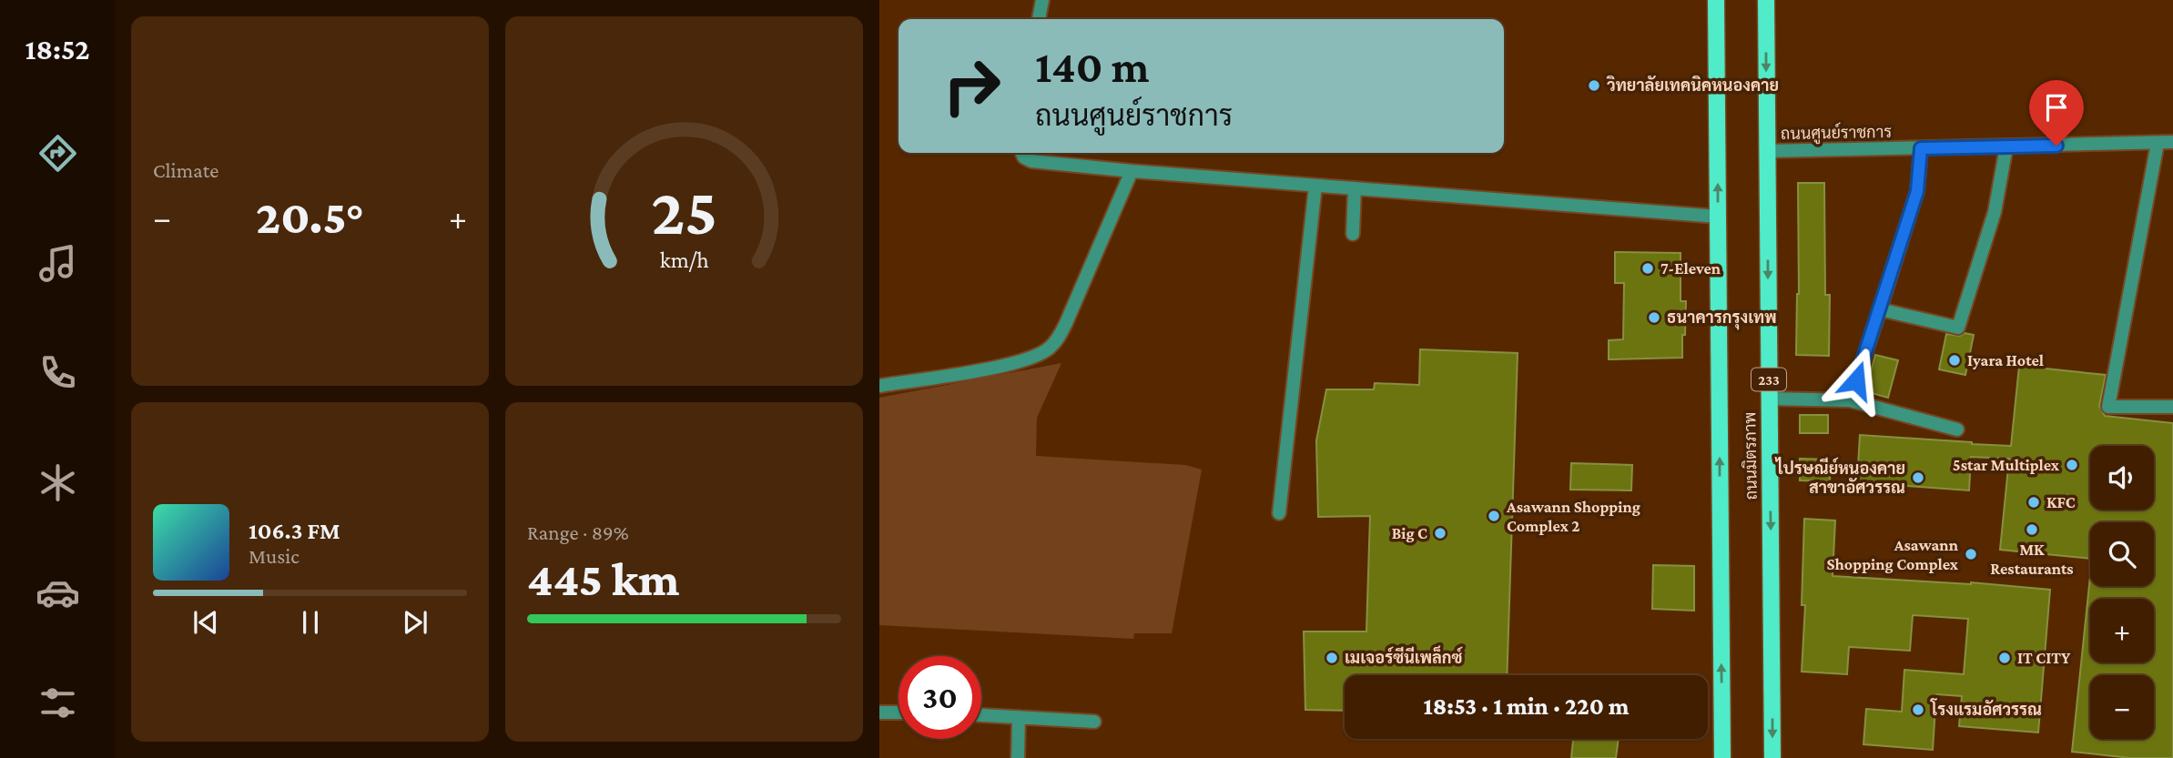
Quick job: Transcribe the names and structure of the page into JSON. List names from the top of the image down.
{
  "streets": {
    "main road": ["233", "ถนนมิตรภาพ"],
    "street": ["ถนนศูนย์ราชการ"]
  },
  "crossings": [
    ["ถนนศูนย์ราชการ", "ถนนมิตรภาพ"]
  ],
  "places": [
    "วิทยาลัยเทคนิคหนองคาย",
    "7-Eleven",
    "ธนาคารกรุงเทพ",
    "Iyara Hotel",
    "5star Multiplex",
    "ไปรษณีย์หนองคาย สาขาอัศวรรณ",
    "KFC",
    "Asawann Shopping Complex 2",
    "MK Restaurants",
    "Big C",
    "Asawann Shopping Complex",
    "เมเจอร์ซีนีเพล็กซ์",
    "IT CITY",
    "โรงแรมอัศวรรณ"
  ],
  "page": {
    "tabs": "18:52",
    "tile": [
      "Climate",
      ["Range · 89%", "445 km"]
    ],
    "turn": ["140 m", "ถนนศูนย์ราชการ"],
    "heat": ["−", "20.5°", "+"],
    "map_buttons": ["+", "−"],
    "song": ["106.3 FM", "Music"],
    "limit": "30",
    "trip": "18:53 · 1 min · 220 m",
    "gauge": ["25", "km/h"]
  }
}
